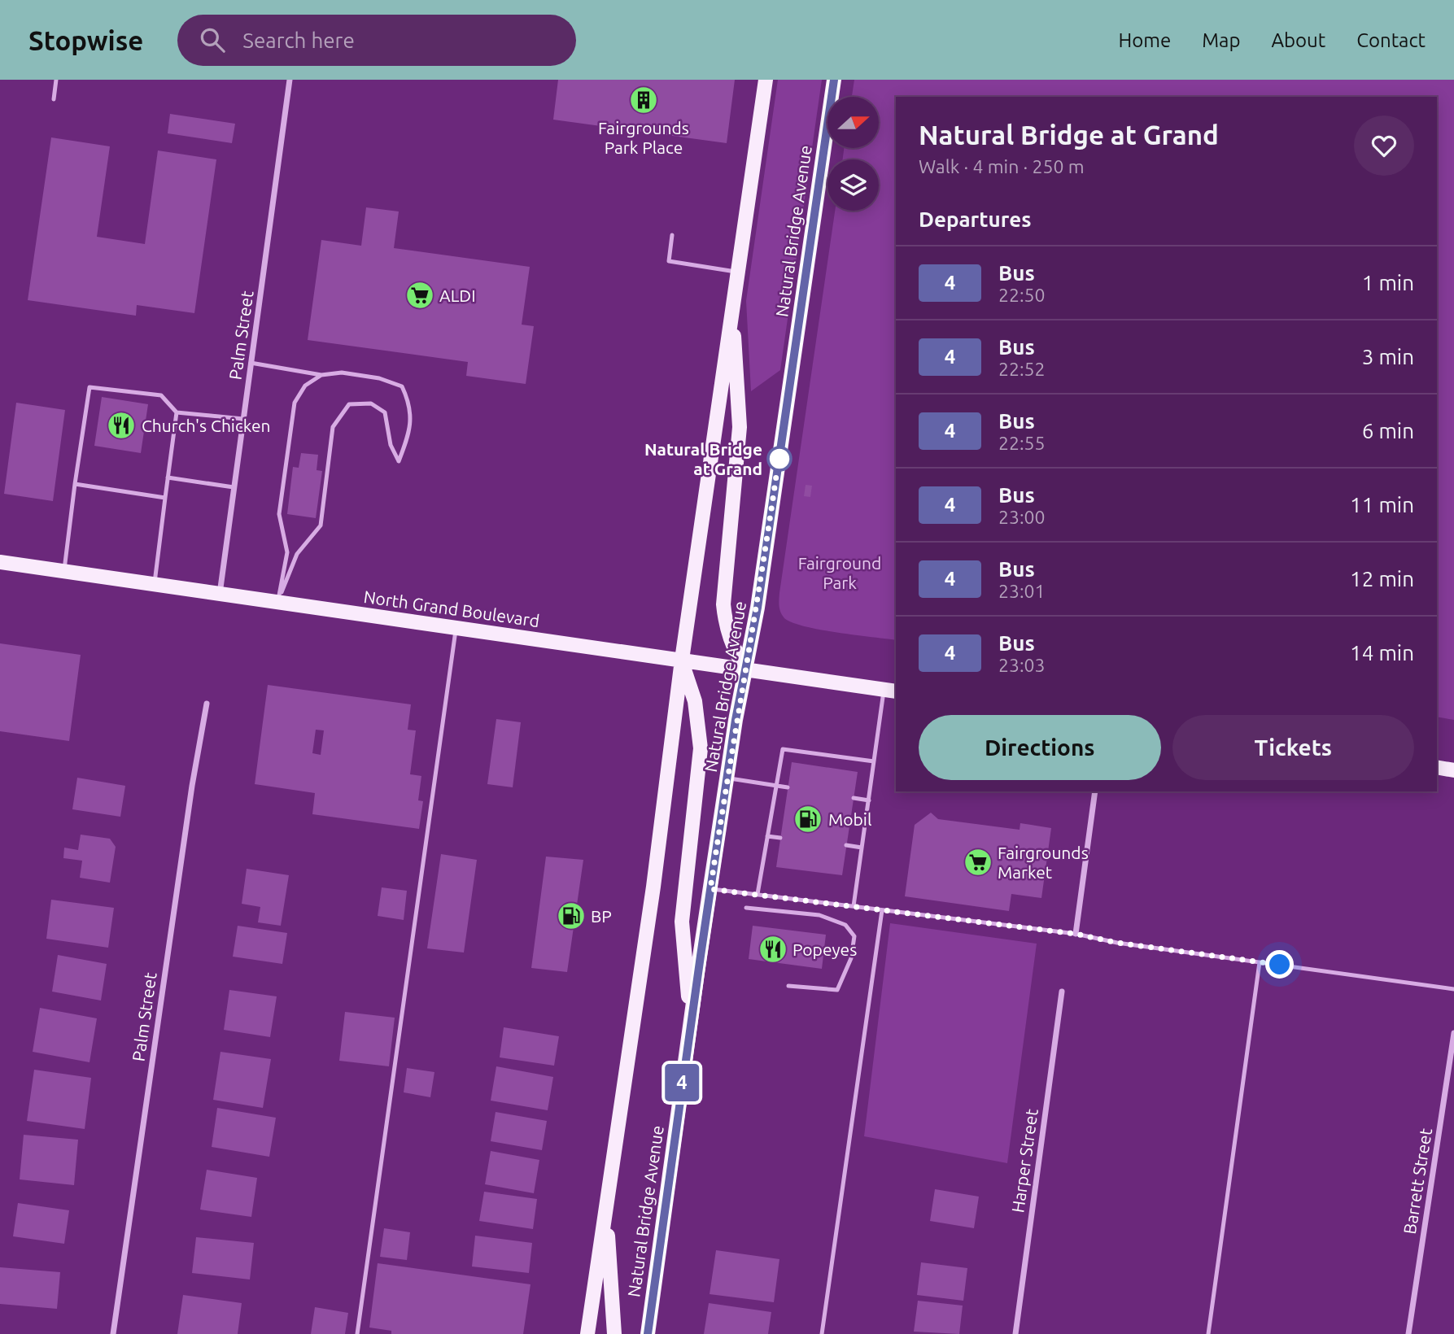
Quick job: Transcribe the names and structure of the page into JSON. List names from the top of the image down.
{
  "streets": {
    "main road": ["Natural Bridge Avenue", "North Grand Boulevard"],
    "street": ["Palm Street", "Harper Street", "Barrett Street"]
  },
  "crossings": [
    ["Natural Bridge Avenue", "North Grand Boulevard"],
    ["Palm Street", "North Grand Boulevard"]
  ],
  "parks": ["Fairground Park"],
  "places": {
    "building": ["Fairgrounds Park Place"],
    "supermarket": ["ALDI", "Fairgrounds Market"],
    "restaurant": ["Church's Chicken", "Popeyes"],
    "other": ["Natural Bridge at Grand"],
    "fuel station": ["Mobil", "BP"]
  },
  "lines": ["bus line 4"],
  "north": "right",
  "page": {
    "header": "Stopwise",
    "search": "Search here",
    "nav": [
      "Home",
      "Map",
      "About",
      "Contact"
    ],
    "on_map": "4",
    "heading": [
      ["Natural Bridge at Grand", "Walk · 4 min · 250 m"],
      "Departures"
    ],
    "list": [
      {
        "mark": "4",
        "name": "Bus",
        "note": "22:50",
        "value": "1 min"
      },
      {
        "mark": "4",
        "name": "Bus",
        "note": "22:52",
        "value": "3 min"
      },
      {
        "mark": "4",
        "name": "Bus",
        "note": "22:55",
        "value": "6 min"
      },
      {
        "mark": "4",
        "name": "Bus",
        "note": "23:00",
        "value": "11 min"
      },
      {
        "mark": "4",
        "name": "Bus",
        "note": "23:01",
        "value": "12 min"
      },
      {
        "mark": "4",
        "name": "Bus",
        "note": "23:03",
        "value": "14 min"
      }
    ],
    "buttons": ["Directions", "Tickets"]
  }
}
